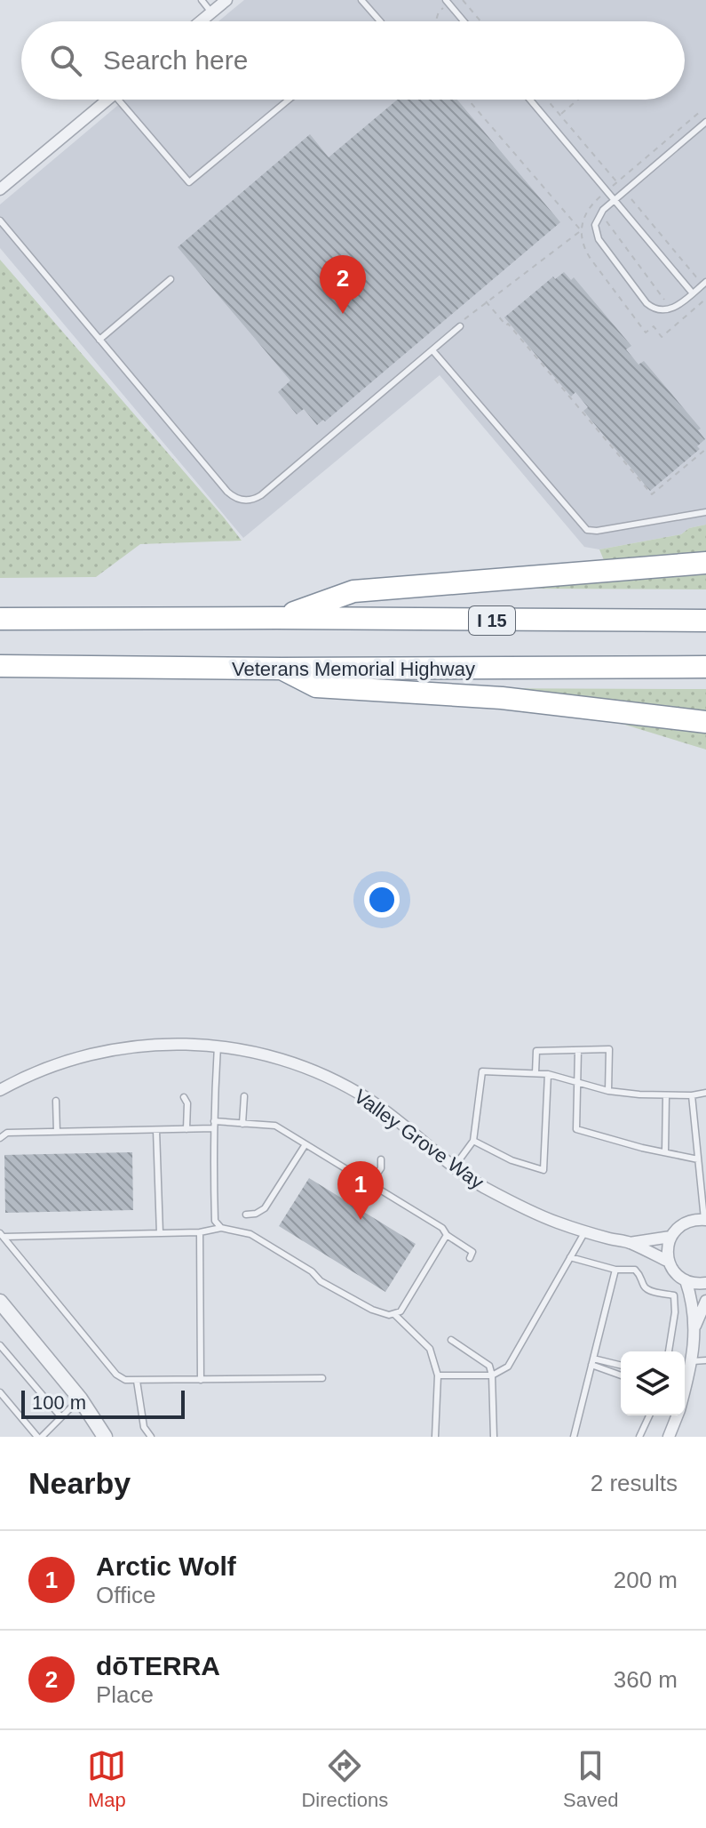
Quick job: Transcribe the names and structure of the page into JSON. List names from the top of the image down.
{
  "streets": {
    "highway": ["I 15", "Veterans Memorial Highway"],
    "street": ["Valley Grove Way"]
  },
  "scale_bar": "100 m",
  "page": {
    "search": "Search here",
    "pins": ["2", "1"],
    "scale": "100 m",
    "heading": ["Nearby", "2 results"],
    "list": [
      {
        "mark": "1",
        "name": "Arctic Wolf",
        "note": "Office",
        "value": "200 m"
      },
      {
        "mark": "2",
        "name": "dōTERRA",
        "note": "Place",
        "value": "360 m"
      }
    ],
    "nav": ["Map", "Directions", "Saved"]
  }
}
